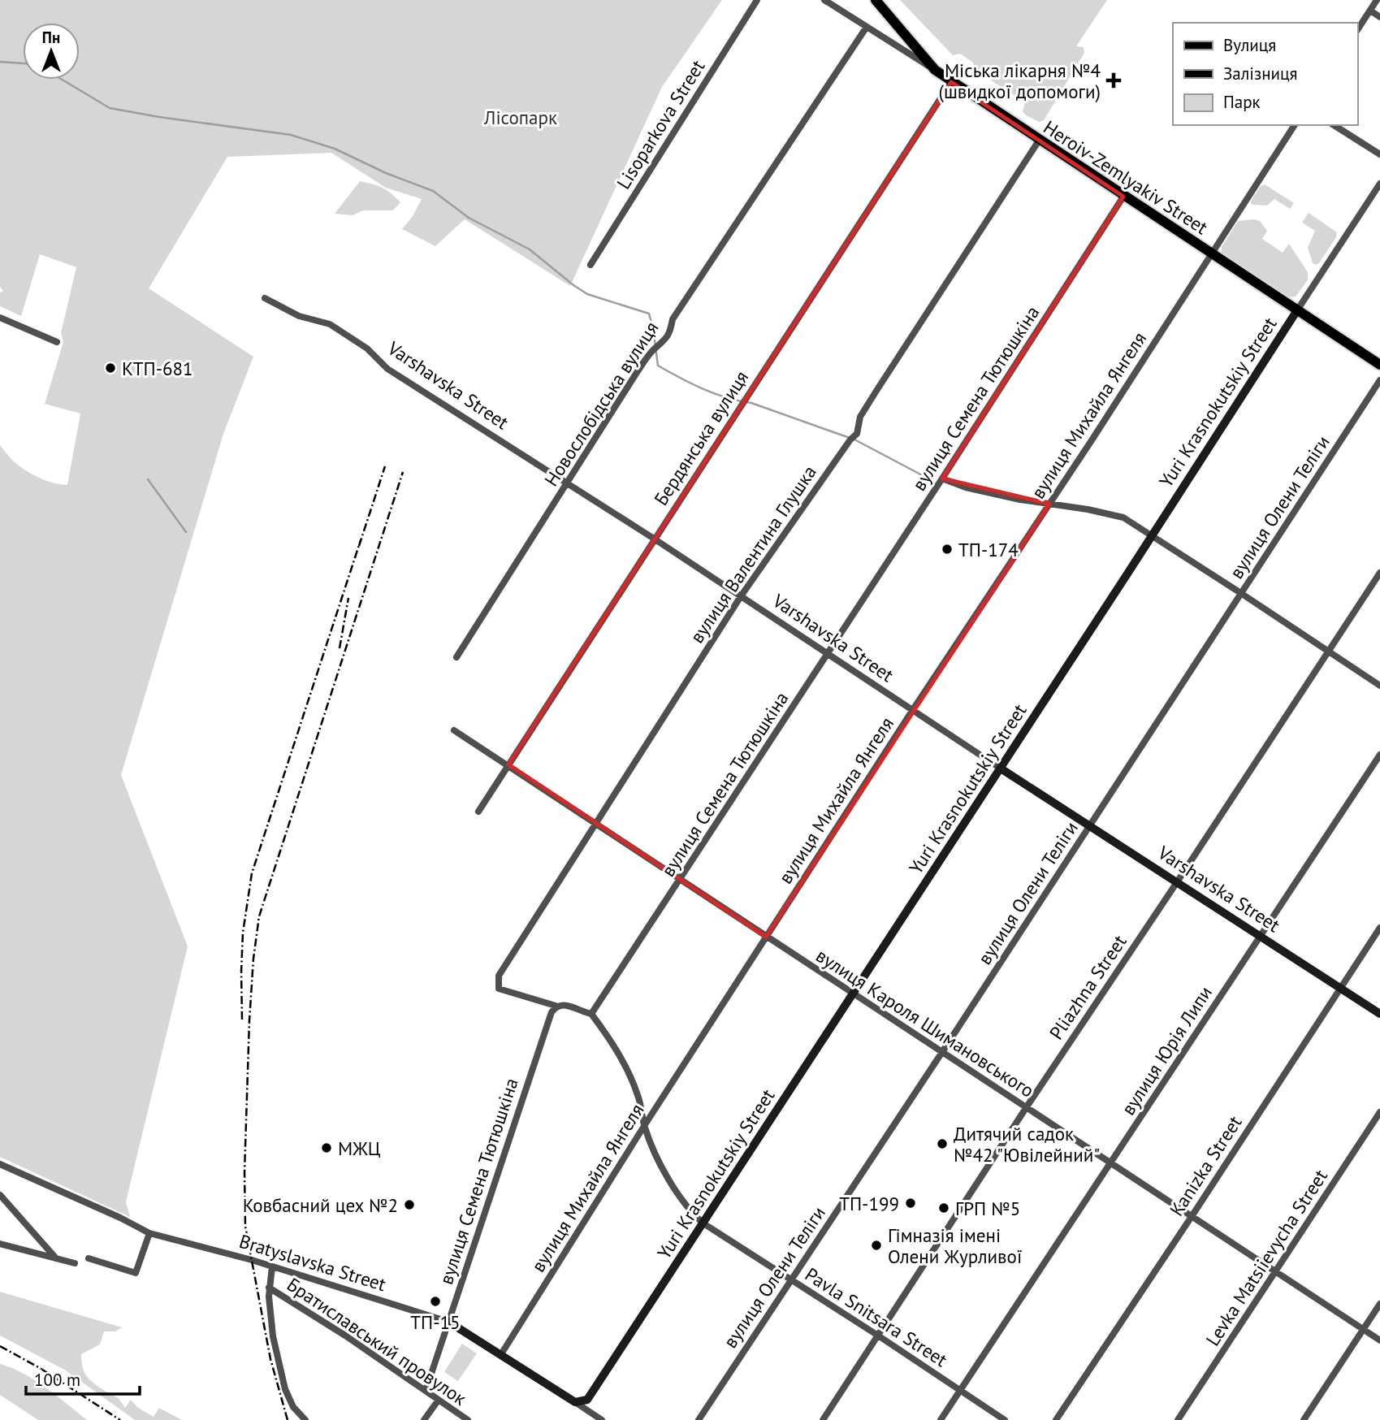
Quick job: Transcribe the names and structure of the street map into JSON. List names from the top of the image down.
{
  "streets": {
    "main road": ["Heroiv-Zemlyakiv Street"],
    "street": [
      "Lisoparkova Street",
      "Varshavska Street",
      "вулиця Семена Тютюшкіна",
      "Yuri Krasnokutskiy Street",
      "Новослобідська вулиця",
      "вулиця Михайла Янгеля",
      "Бердянська вулиця",
      "вулиця Олени Теліги",
      "вулиця Валентина Глушка",
      "Pliazhna Street",
      "вулиця Кароля Шимановського",
      "вулиця Юрія Липи",
      "Kanizka Street",
      "Levka Matsiievycha Street",
      "Bratyslavska Street",
      "Pavla Snitsara Street",
      "Братиславський провулок"
    ]
  },
  "crossings": [
    ["Heroiv-Zemlyakiv Street", "вулиця Семена Тютюшкіна"],
    ["Heroiv-Zemlyakiv Street", "Yuri Krasnokutskiy Street"],
    ["Heroiv-Zemlyakiv Street", "Новослобідська вулиця"],
    ["Heroiv-Zemlyakiv Street", "вулиця Михайла Янгеля"],
    ["Heroiv-Zemlyakiv Street", "Бердянська вулиця"],
    ["Heroiv-Zemlyakiv Street", "вулиця Валентина Глушка"],
    ["Varshavska Street", "вулиця Семена Тютюшкіна"],
    ["Varshavska Street", "Yuri Krasnokutskiy Street"],
    ["Varshavska Street", "Новослобідська вулиця"],
    ["Varshavska Street", "вулиця Михайла Янгеля"],
    ["Varshavska Street", "Бердянська вулиця"],
    ["Varshavska Street", "вулиця Олени Теліги"],
    ["Varshavska Street", "вулиця Валентина Глушка"],
    ["Varshavska Street", "Pliazhna Street"],
    ["Varshavska Street", "вулиця Юрія Липи"],
    ["Varshavska Street", "Kanizka Street"],
    ["вулиця Семена Тютюшкіна", "вулиця Валентина Глушка"],
    ["вулиця Семена Тютюшкіна", "вулиця Кароля Шимановського"],
    ["вулиця Семена Тютюшкіна", "Bratyslavska Street"],
    ["вулиця Семена Тютюшкіна", "Pavla Snitsara Street"],
    ["вулиця Семена Тютюшкіна", "Братиславський провулок"],
    ["Yuri Krasnokutskiy Street", "вулиця Кароля Шимановського"],
    ["Yuri Krasnokutskiy Street", "Bratyslavska Street"],
    ["Yuri Krasnokutskiy Street", "Pavla Snitsara Street"],
    ["вулиця Михайла Янгеля", "вулиця Кароля Шимановського"],
    ["вулиця Михайла Янгеля", "Bratyslavska Street"],
    ["вулиця Михайла Янгеля", "Pavla Snitsara Street"],
    ["Бердянська вулиця", "вулиця Кароля Шимановського"],
    ["вулиця Олени Теліги", "вулиця Кароля Шимановського"],
    ["вулиця Олени Теліги", "Pavla Snitsara Street"],
    ["вулиця Валентина Глушка", "вулиця Кароля Шимановського"],
    ["Pliazhna Street", "вулиця Кароля Шимановського"],
    ["Pliazhna Street", "Pavla Snitsara Street"],
    ["вулиця Кароля Шимановського", "вулиця Юрія Липи"],
    ["вулиця Кароля Шимановського", "Kanizka Street"],
    ["вулиця Кароля Шимановського", "Levka Matsiievycha Street"],
    ["вулиця Юрія Липи", "Pavla Snitsara Street"]
  ],
  "parks": ["Лісопарк"],
  "places": {
    "health": ["Міська лікарня №4 (швидкої допомоги)"],
    "other": [
      "КТП-681",
      "ТП-174",
      "Дитячий садок №42 \"Ювілейний\"",
      "МЖЦ",
      "ТП-199",
      "Ковбасний цех №2",
      "ГРП №5",
      "Гімназія імені Олени Журливої",
      "ТП-15"
    ]
  },
  "legend": ["Вулиця", "Залізниця", "Парк"],
  "scale_bar": "100 m",
  "north": "top"
}
